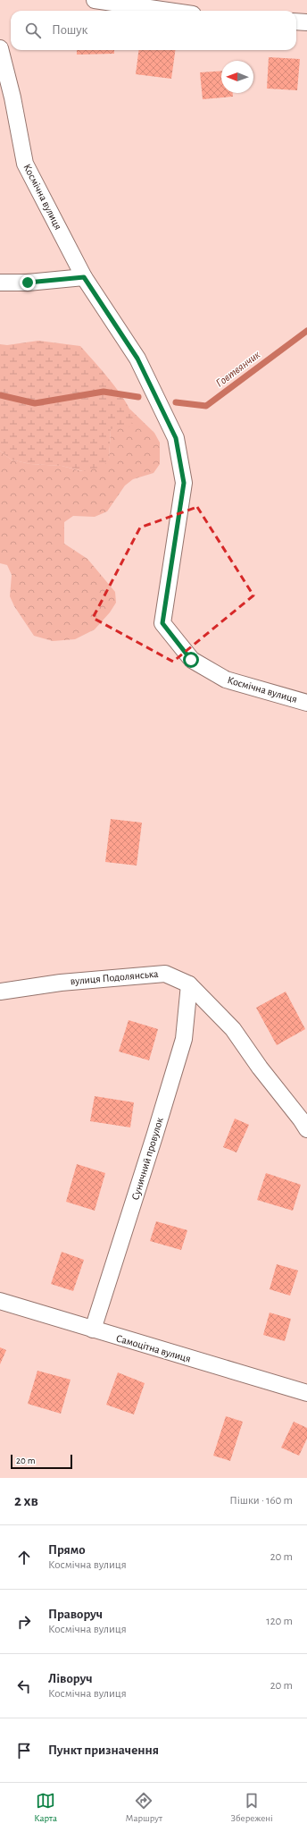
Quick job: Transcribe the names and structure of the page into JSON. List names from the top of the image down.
{
  "streets": {
    "street": [
      "Космічна вулиця",
      "вулиця Подолянська",
      "Суничний провулок",
      "Самоцітна вулиця"
    ]
  },
  "crossings": [
    ["вулиця Подолянська", "Суничний провулок"],
    ["Суничний провулок", "Самоцітна вулиця"]
  ],
  "water": ["Говтвянчик"],
  "scale_bar": "20 m",
  "north": "left",
  "page": {
    "search": "Пошук",
    "scale": "20 m",
    "heading": ["2 хв", "Пішки · 160 m"],
    "list": [
      ["Прямо", "Космічна вулиця", "20 m"],
      ["Праворуч", "Космічна вулиця", "120 m"],
      ["Ліворуч", "Космічна вулиця", "20 m"],
      "Пункт призначення"
    ],
    "nav": ["Карта", "Маршрут", "Збережені"]
  }
}
